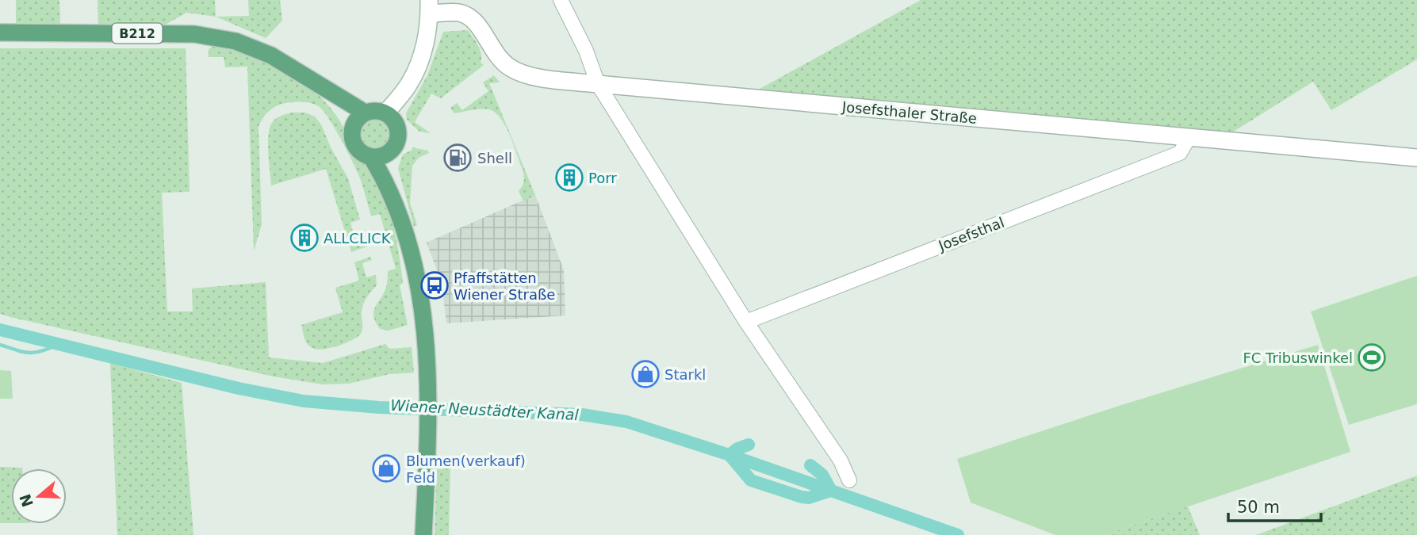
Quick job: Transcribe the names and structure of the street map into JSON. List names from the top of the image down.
{
  "streets": {
    "main road": ["B212"],
    "street": ["Josefsthaler Straße", "Josefsthal"]
  },
  "crossings": [
    ["Josefsthaler Straße", "Josefsthal"]
  ],
  "water": ["Wiener Neustädter Kanal"],
  "places": {
    "fuel station": ["Shell"],
    "building": ["Porr", "ALLCLICK"],
    "bus stop": ["Pfaffstätten Wiener Straße"],
    "sports": ["FC Tribuswinkel"],
    "shop": ["Starkl", "Blumen(verkauf) Feld"]
  },
  "scale_bar": "50 m",
  "north": "left"
}
